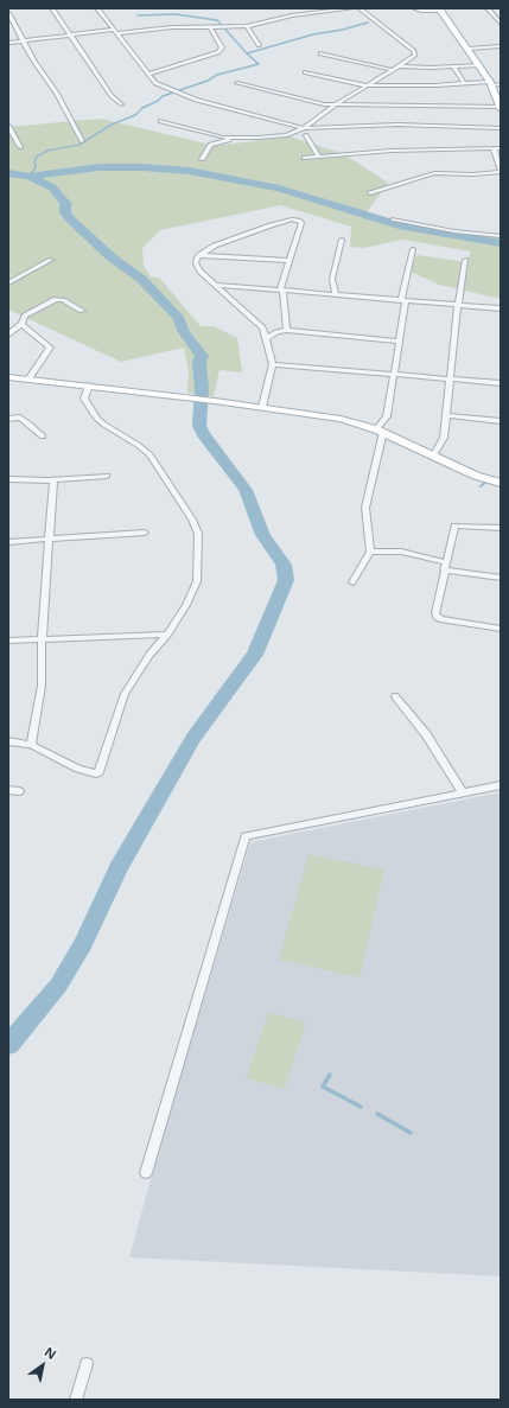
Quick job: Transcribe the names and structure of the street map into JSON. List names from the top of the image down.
{
  "north": "top right"
}
